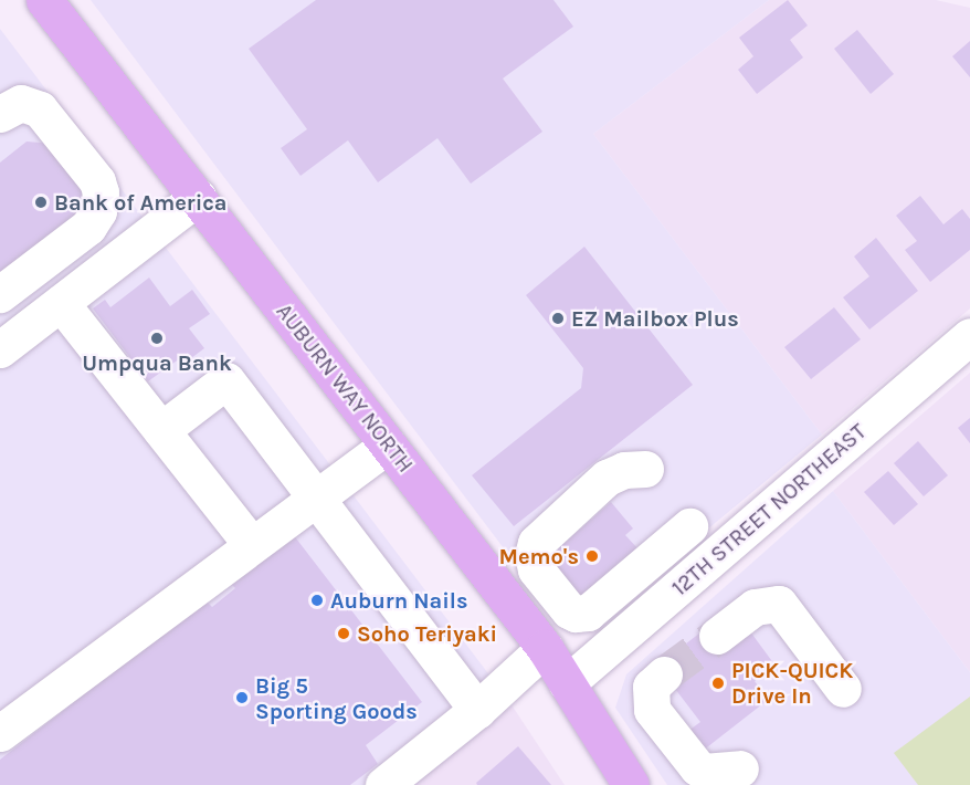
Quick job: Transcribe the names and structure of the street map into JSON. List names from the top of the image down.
{
  "streets": {
    "main road": ["AUBURN WAY NORTH"],
    "street": ["12TH STREET NORTHEAST"]
  },
  "crossings": [
    ["AUBURN WAY NORTH", "12TH STREET NORTHEAST"]
  ],
  "places": [
    "Bank of America",
    "EZ Mailbox Plus",
    "Umpqua Bank",
    "Memo's",
    "Auburn Nails",
    "Soho Teriyaki",
    "PICK-QUICK Drive In",
    "Big 5 Sporting Goods"
  ]
}
